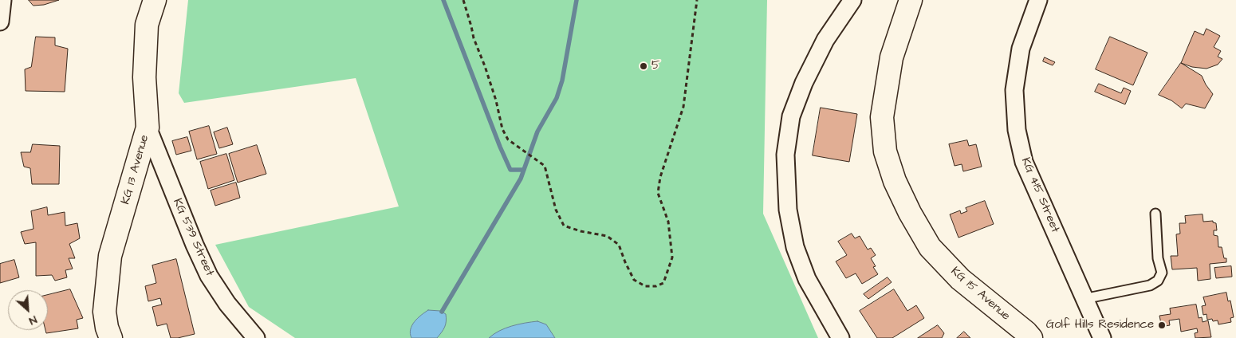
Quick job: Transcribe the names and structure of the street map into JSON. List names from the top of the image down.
{
  "streets": {
    "main road": ["KG 13 Avenue", "KG 15 Avenue"],
    "street": ["KG 415 Street", "KG 539 Street"]
  },
  "crossings": [
    ["KG 13 Avenue", "KG 539 Street"]
  ],
  "places": ["5", "Golf Hills Residence"],
  "north": "bottom right"
}
